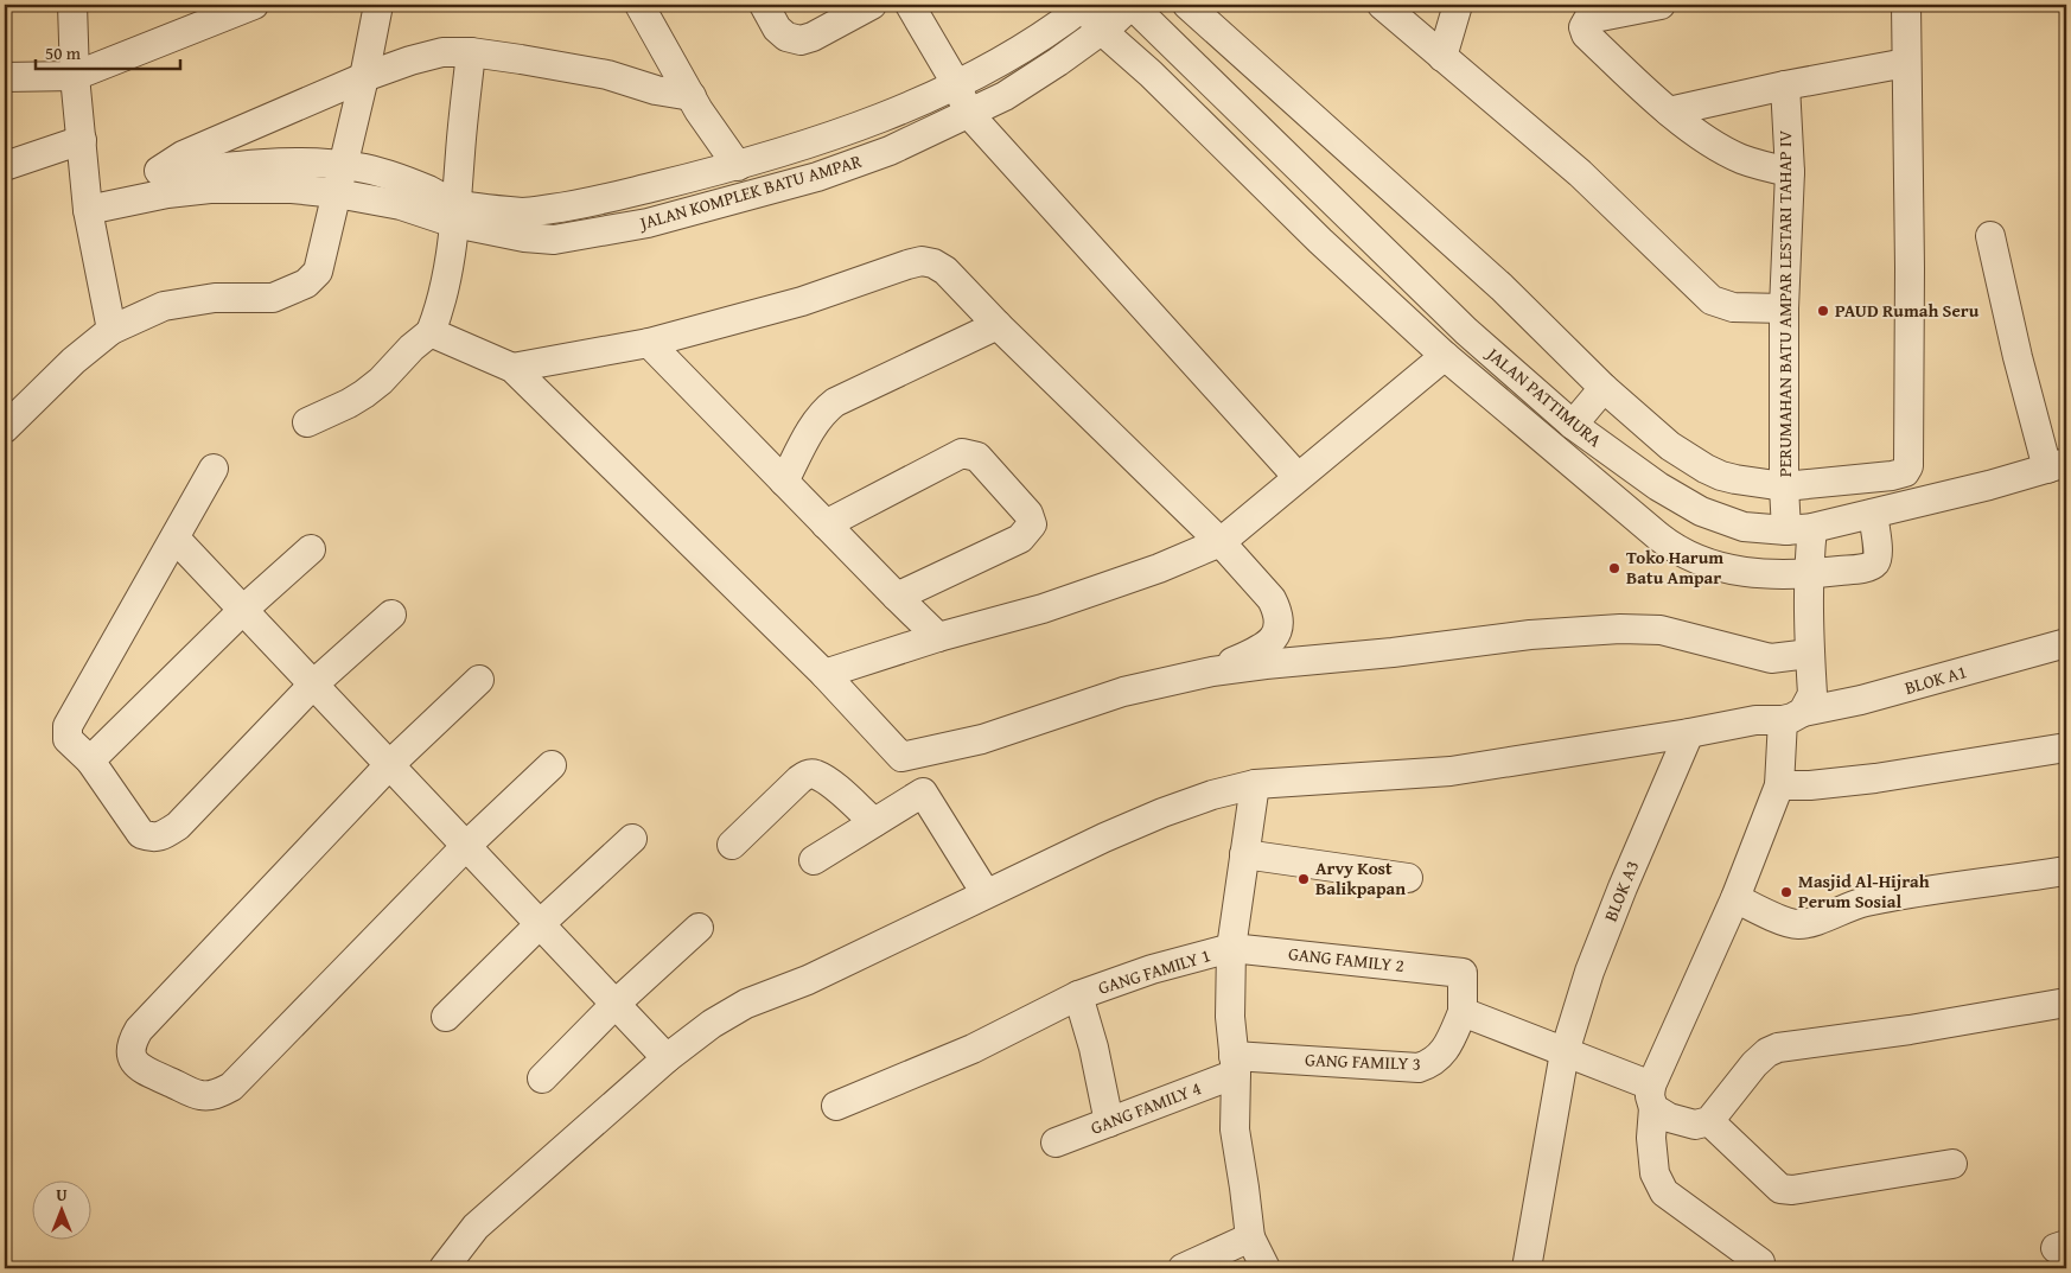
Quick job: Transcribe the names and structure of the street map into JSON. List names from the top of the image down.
{
  "streets": {
    "street": [
      "JALAN KOMPLEK BATU AMPAR",
      "PERUMAHAN BATU AMPAR LESTARI TAHAP IV",
      "JALAN PATTIMURA",
      "BLOK A1",
      "BLOK A3",
      "GANG FAMILY 2",
      "GANG FAMILY 1",
      "GANG FAMILY 3",
      "GANG FAMILY 4"
    ]
  },
  "crossings": [
    ["JALAN KOMPLEK BATU AMPAR", "JALAN PATTIMURA"],
    ["PERUMAHAN BATU AMPAR LESTARI TAHAP IV", "JALAN PATTIMURA"],
    ["PERUMAHAN BATU AMPAR LESTARI TAHAP IV", "BLOK A1"],
    ["BLOK A1", "BLOK A3"],
    ["GANG FAMILY 2", "GANG FAMILY 1"],
    ["GANG FAMILY 2", "GANG FAMILY 3"],
    ["GANG FAMILY 3", "GANG FAMILY 4"]
  ],
  "places": [
    "PAUD Rumah Seru",
    "Toko Harum Batu Ampar",
    "Arvy Kost Balikpapan",
    "Masjid Al-Hijrah Perum Sosial"
  ],
  "scale_bar": "50 m",
  "north": "top"
}
